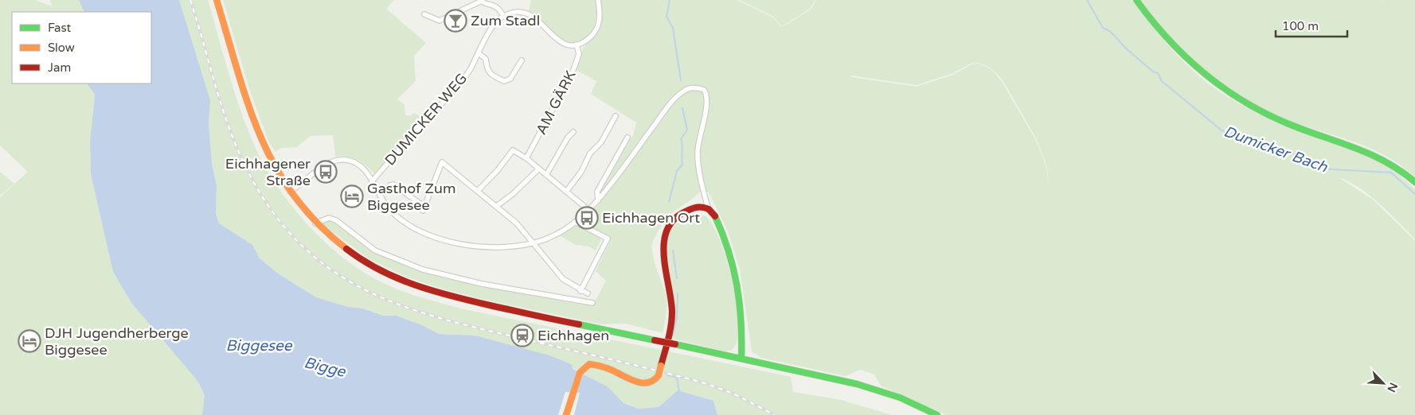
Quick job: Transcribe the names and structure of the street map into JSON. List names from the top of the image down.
{
  "streets": {
    "street": ["AM GÄRK", "DUMICKER WEG"]
  },
  "water": ["Dumicker Bach", "Biggesee", "Bigge"],
  "places": {
    "bar": ["Zum Stadl"],
    "bus stop": ["Eichhagener Straße", "Eichhagen Ort"],
    "hotel": ["Gasthof Zum Biggesee", "DJH Jugendherberge Biggesee"],
    "station": ["Eichhagen"]
  },
  "legend": ["Fast", "Slow", "Jam"],
  "scale_bar": "100 m",
  "north": "bottom right"
}
